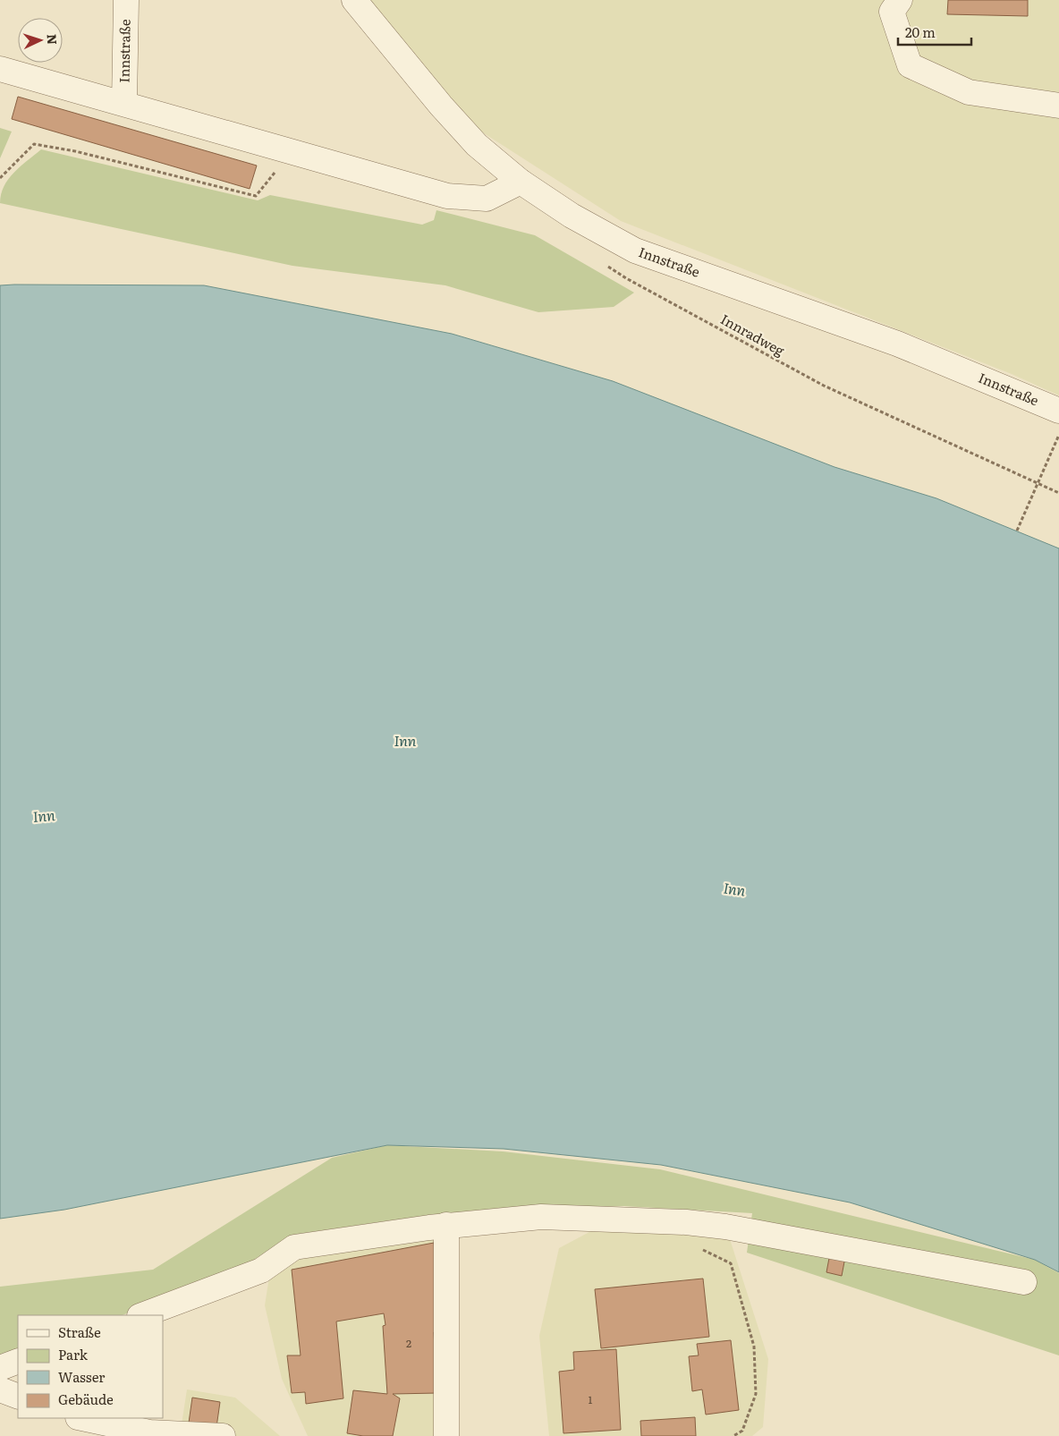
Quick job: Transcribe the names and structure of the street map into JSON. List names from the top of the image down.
{
  "streets": {
    "street": ["Innstraße"],
    "path": ["Innradweg"]
  },
  "water": ["Inn"],
  "house_numbers": ["2", "1"],
  "legend": [
    "Straße",
    "Park",
    "Wasser",
    "Gebäude"
  ],
  "scale_bar": "20 m",
  "north": "right"
}
